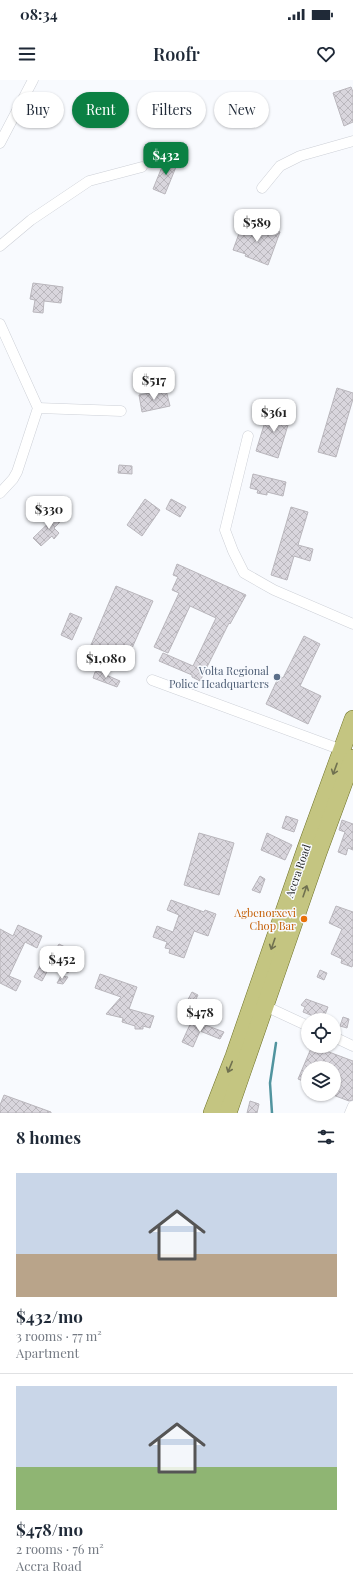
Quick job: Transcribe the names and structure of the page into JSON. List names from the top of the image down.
{
  "streets": {
    "main road": ["Accra Road"]
  },
  "places": ["Volta Regional Police Headquarters", "Agbenorxevi Chop Bar"],
  "page": {
    "status": "08:34",
    "header": "Roofr",
    "chip": [
      "Buy",
      "Rent",
      "Filters",
      "New"
    ],
    "price": [
      "$432",
      "$589",
      "$517",
      "$361",
      "$330",
      "$1,080",
      "$452",
      "$478"
    ],
    "heading": "8 homes",
    "list": [
      {
        "name": "$432/mo",
        "note": "3 rooms · 77 m² · Apartment"
      },
      {
        "name": "$478/mo",
        "note": "2 rooms · 76 m² · Accra Road"
      }
    ]
  }
}
